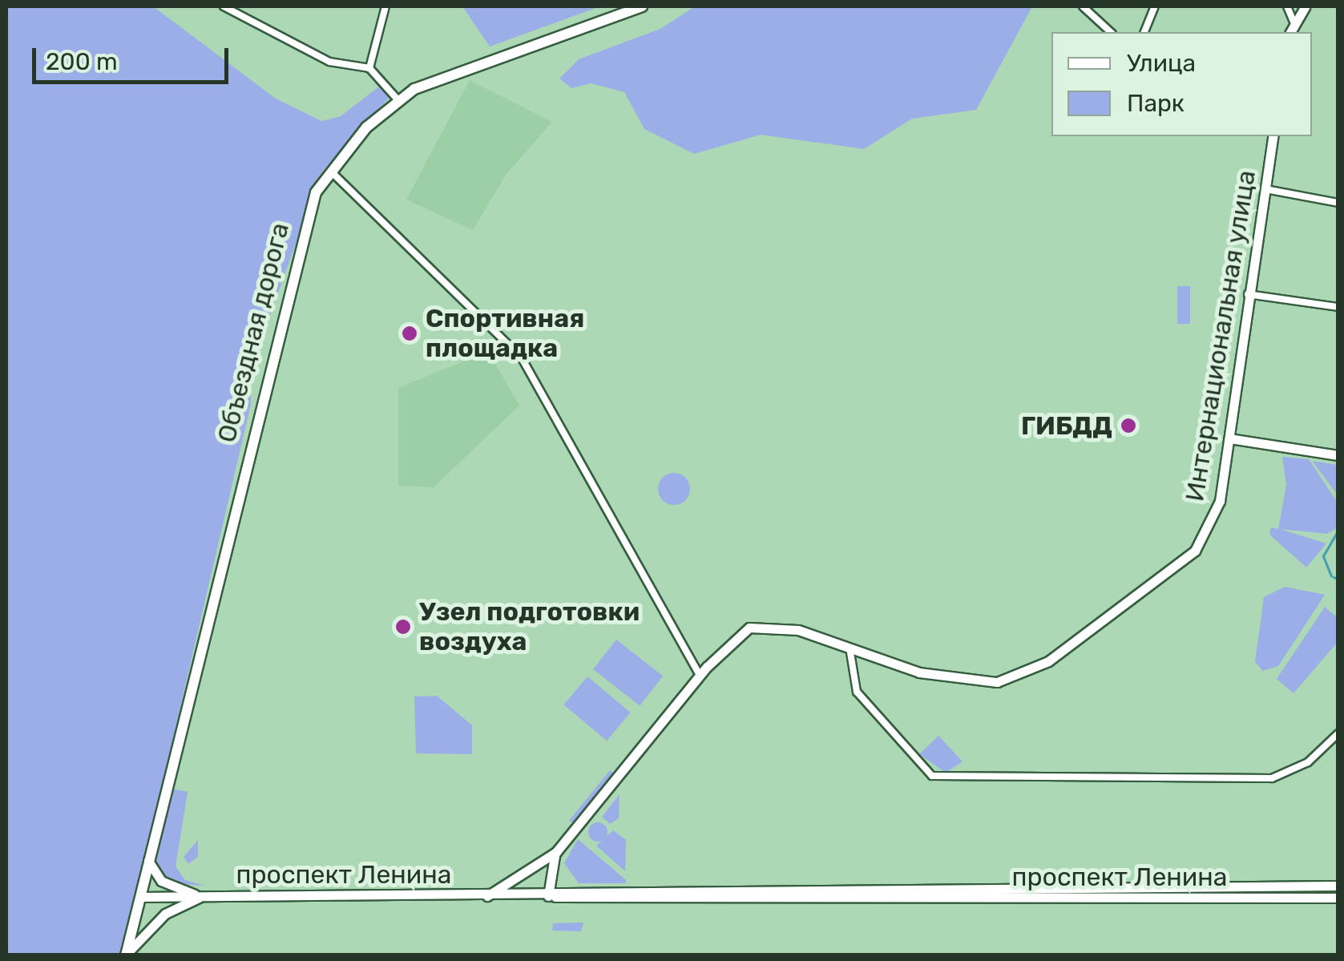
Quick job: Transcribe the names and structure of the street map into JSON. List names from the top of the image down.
{
  "streets": {
    "main road": ["Объездная дорога", "Интернациональная улица", "проспект Ленина"]
  },
  "crossings": [
    ["Объездная дорога", "проспект Ленина"],
    ["Интернациональная улица", "проспект Ленина"]
  ],
  "places": ["Спортивная площадка", "ГИБДД", "Узел подготовки воздуха"],
  "legend": ["Улица", "Парк"],
  "scale_bar": "200 m"
}
